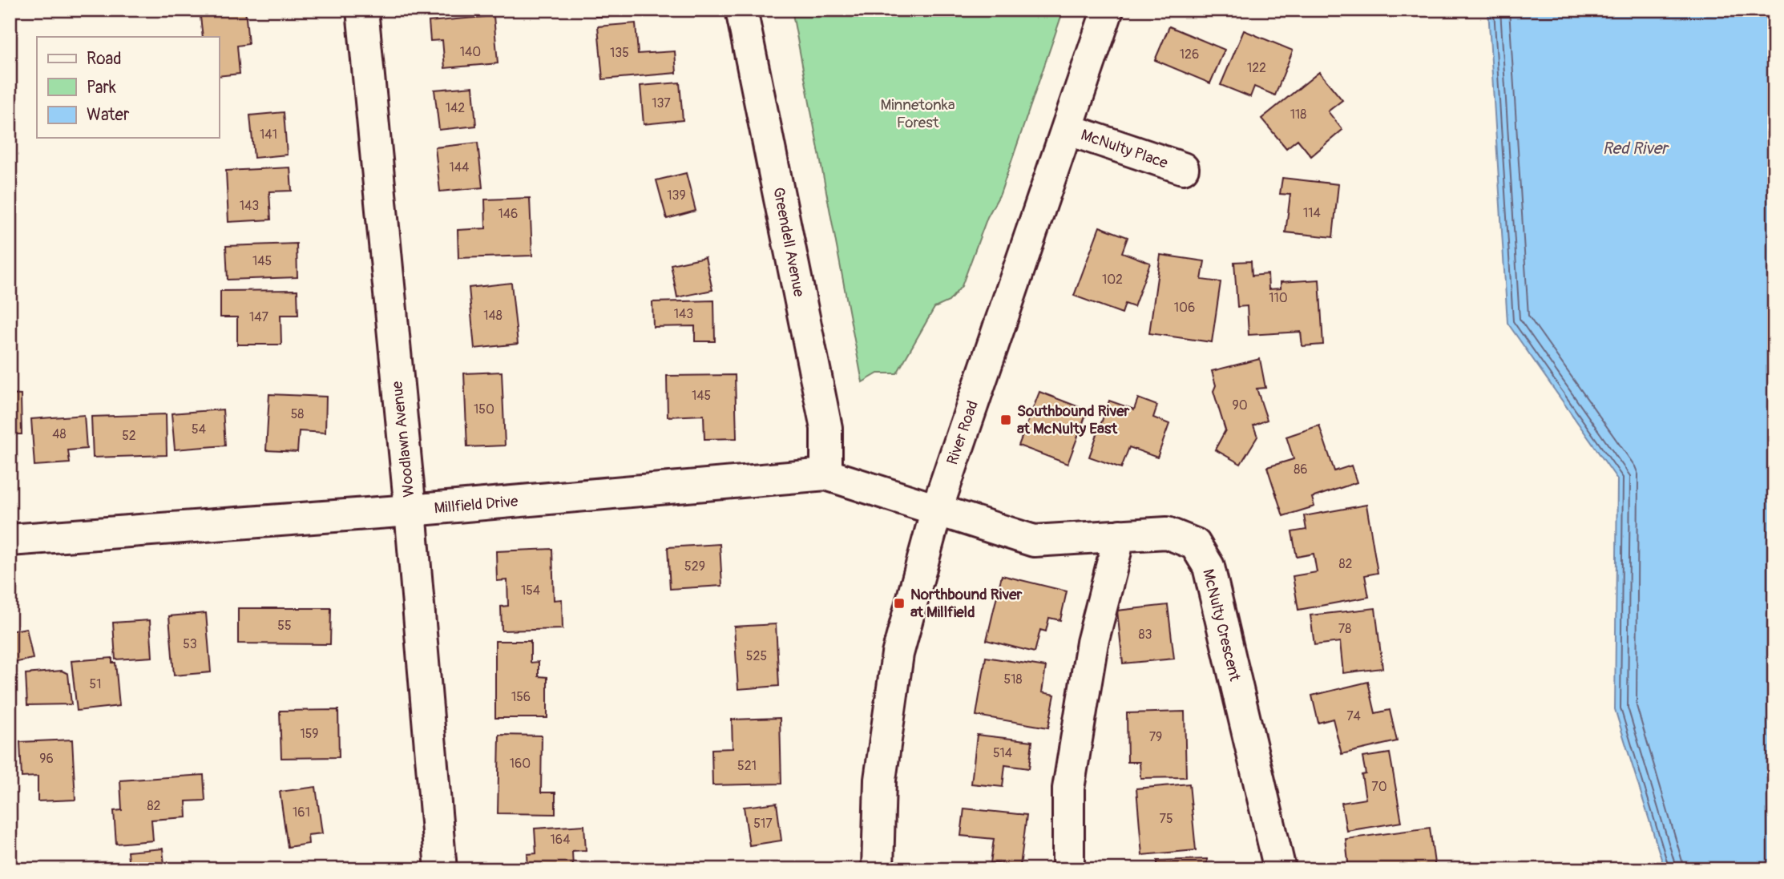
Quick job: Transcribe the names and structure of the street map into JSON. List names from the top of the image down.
{
  "streets": {
    "street": [
      "McNulty Place",
      "Greendell Avenue",
      "River Road",
      "Woodlawn Avenue",
      "Millfield Drive",
      "McNulty Crescent"
    ]
  },
  "crossings": [
    ["McNulty Place", "River Road"],
    ["Greendell Avenue", "Millfield Drive"],
    ["River Road", "Millfield Drive"],
    ["River Road", "McNulty Crescent"],
    ["Woodlawn Avenue", "Millfield Drive"],
    ["Millfield Drive", "McNulty Crescent"]
  ],
  "water": ["Red River"],
  "parks": ["Minnetonka Forest"],
  "places": {
    "transit": ["Southbound River at McNulty East", "Northbound River at Millfield"]
  },
  "house_numbers": [
    "140",
    "135",
    "126",
    "122",
    "137",
    "142",
    "118",
    "141",
    "144",
    "139",
    "143",
    "114",
    "146",
    "145",
    "102",
    "110",
    "106",
    "143",
    "148",
    "147",
    "145",
    "90",
    "150",
    "58",
    "54",
    "48",
    "52",
    "86",
    "82",
    "529",
    "154",
    "55",
    "78",
    "83",
    "53",
    "525",
    "518",
    "51",
    "156",
    "74",
    "159",
    "79",
    "514",
    "96",
    "160",
    "521",
    "70",
    "82",
    "161",
    "75",
    "517",
    "164"
  ],
  "legend": ["Road", "Park", "Water"]
}
